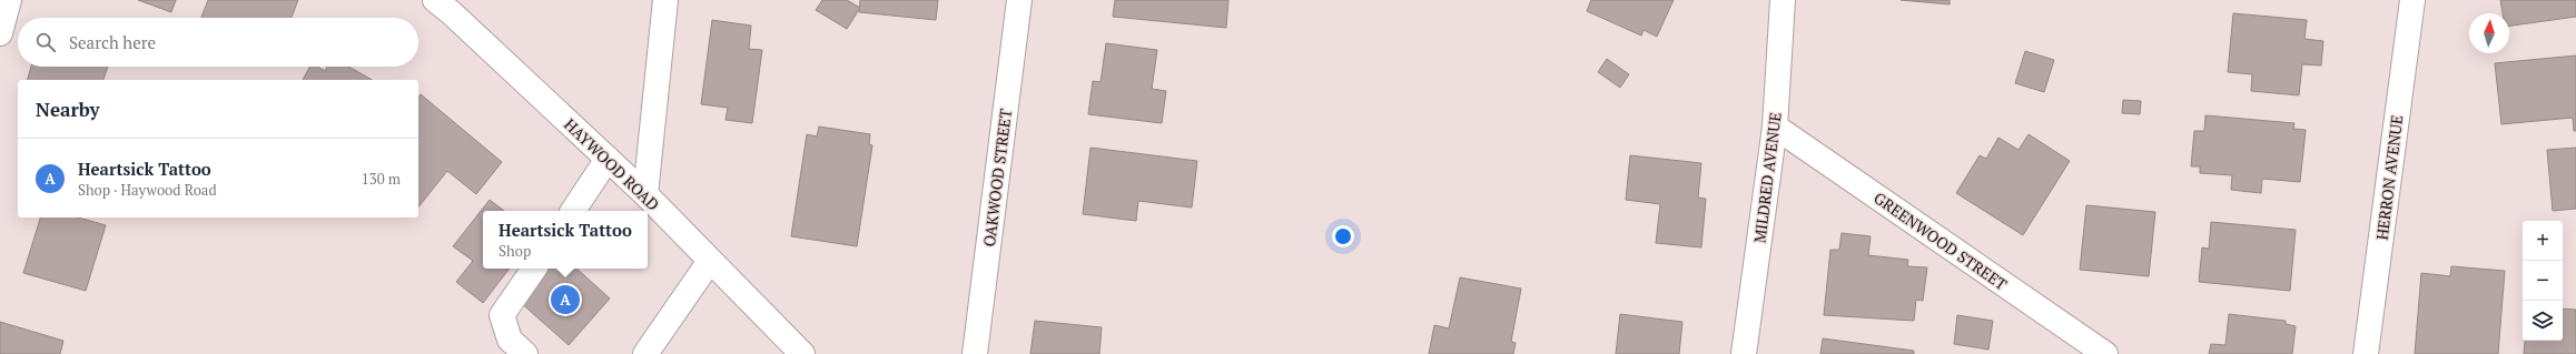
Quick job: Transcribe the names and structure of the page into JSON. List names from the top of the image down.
{
  "streets": {
    "street": [
      "HAYWOOD ROAD",
      "OAKWOOD STREET",
      "MILDRED AVENUE",
      "HERRON AVENUE",
      "GREENWOOD STREET"
    ]
  },
  "crossings": [
    ["MILDRED AVENUE", "GREENWOOD STREET"]
  ],
  "north": "top",
  "page": {
    "search": "Search here",
    "heading": "Nearby",
    "list": [
      {
        "mark": "A",
        "name": "Heartsick Tattoo",
        "note": "Shop · Haywood Road",
        "value": "130 m"
      }
    ],
    "popup": ["Heartsick Tattoo", "Shop"],
    "map_buttons": ["+", "−"],
    "pins": "A"
  }
}
